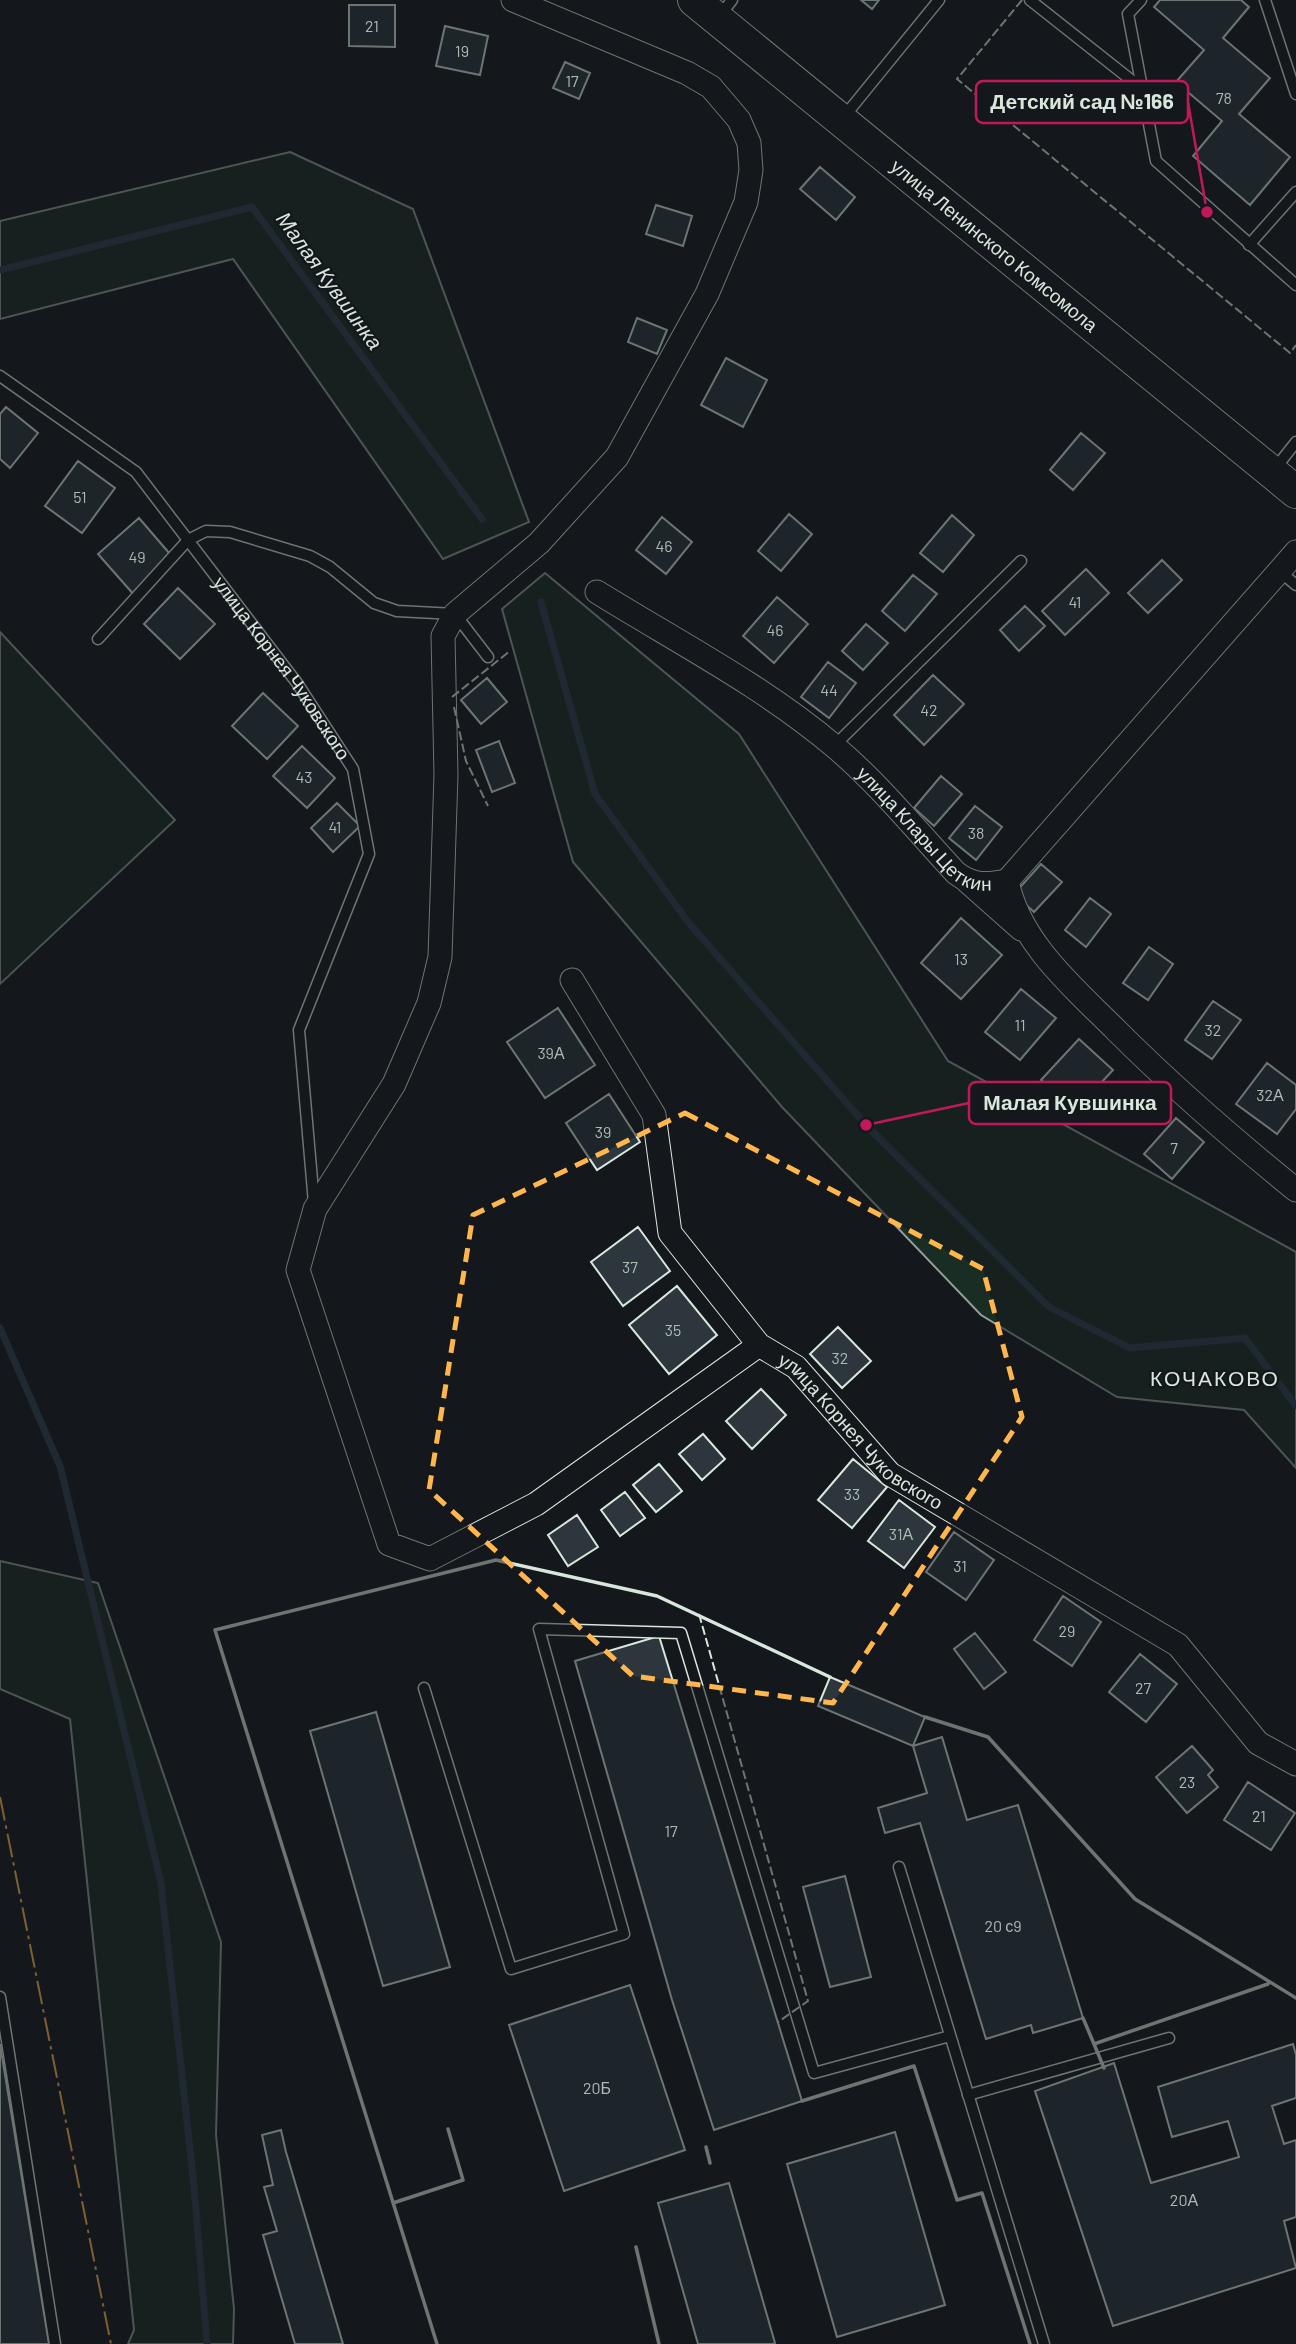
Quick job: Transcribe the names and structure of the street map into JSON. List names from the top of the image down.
{
  "streets": {
    "main road": ["улица Ленинского Комсомола"],
    "street": ["улица Корнея Чуковского", "улица Клары Цеткин"]
  },
  "districts": ["КОЧАКОВО"],
  "water": ["Малая Кувшинка"],
  "places": ["Детский сад №166", "Малая Кувшинка"],
  "house_numbers": [
    "21",
    "19",
    "17",
    "78",
    "51",
    "46",
    "49",
    "41",
    "46",
    "44",
    "42",
    "43",
    "41",
    "38",
    "13",
    "11",
    "32",
    "39А",
    "32А",
    "39",
    "7",
    "37",
    "35",
    "32",
    "33",
    "31А",
    "31",
    "29",
    "27",
    "23",
    "21",
    "17",
    "20 с9",
    "20Б",
    "20А"
  ]
}
